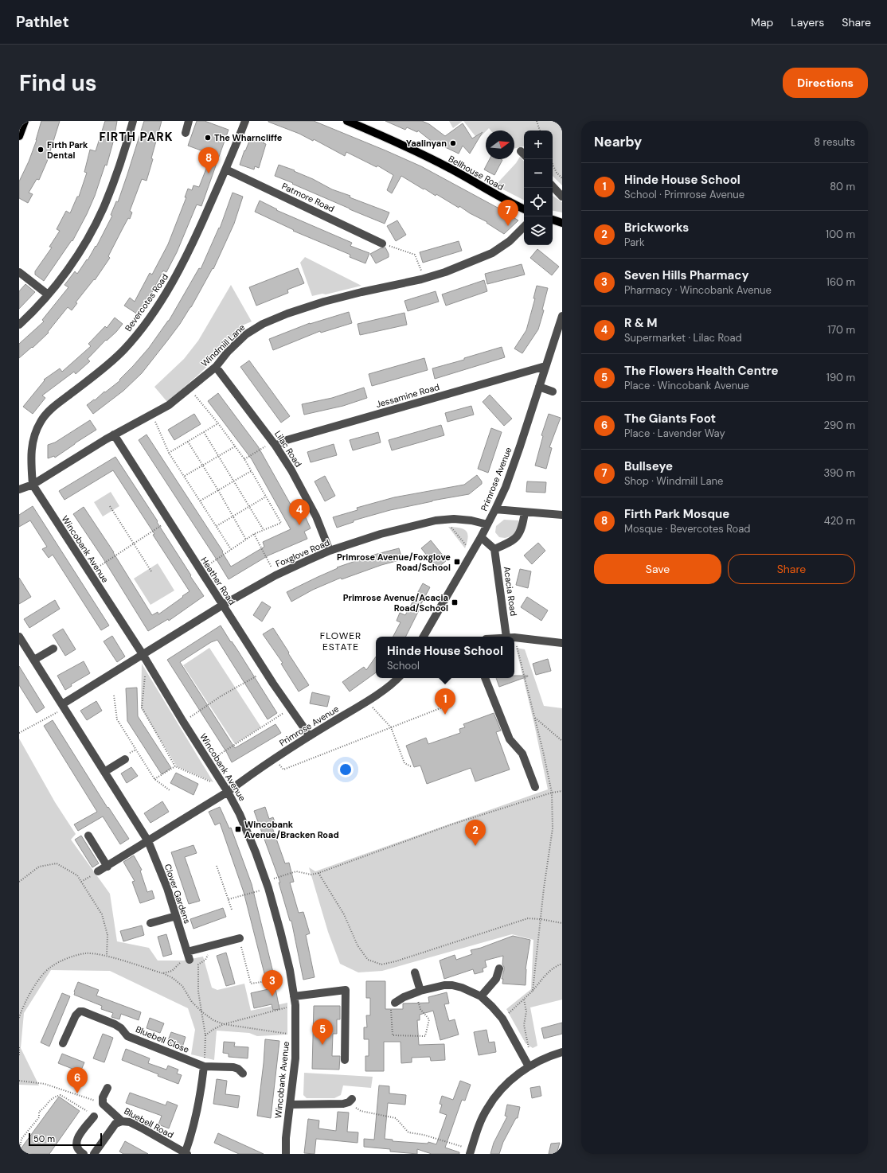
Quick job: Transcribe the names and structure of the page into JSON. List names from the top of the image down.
{
  "streets": {
    "main road": ["Bellhouse Road"],
    "street": [
      "Patmore Road",
      "Bevercotes Road",
      "Windmill Lane",
      "Jessamine Road",
      "Lilac Road",
      "Primrose Avenue",
      "Wincobank Avenue",
      "Foxglove Road",
      "Heather Road",
      "Acacia Road",
      "Clover Gardens",
      "Bluebell Close",
      "Bluebell Road"
    ]
  },
  "crossings": [
    ["Patmore Road", "Bevercotes Road"],
    ["Bevercotes Road", "Windmill Lane"],
    ["Bevercotes Road", "Wincobank Avenue"],
    ["Windmill Lane", "Lilac Road"],
    ["Windmill Lane", "Wincobank Avenue"],
    ["Windmill Lane", "Heather Road"],
    ["Jessamine Road", "Lilac Road"],
    ["Jessamine Road", "Primrose Avenue"],
    ["Lilac Road", "Foxglove Road"],
    ["Primrose Avenue", "Wincobank Avenue"],
    ["Primrose Avenue", "Foxglove Road"],
    ["Primrose Avenue", "Heather Road"],
    ["Wincobank Avenue", "Foxglove Road"],
    ["Foxglove Road", "Heather Road"]
  ],
  "districts": ["FIRTH PARK", "FLOWER ESTATE"],
  "places": {
    "other": ["The Wharncliffe", "Yaalinyan", "Firth Park Dental"],
    "transit": ["Primrose Avenue/Foxglove Road/School", "Primrose Avenue/Acacia Road/School", "Wincobank Avenue/Bracken Road"]
  },
  "scale_bar": "50 m",
  "north": "right",
  "page": {
    "header": "Pathlet",
    "nav": ["Map", "Layers", "Share"],
    "buttons": [
      "Directions",
      ["Save", "Share"]
    ],
    "title": "Find us",
    "heading": ["Nearby", "8 results"],
    "map_buttons": ["+", "−"],
    "pins": [
      "8",
      "7",
      "4",
      "1",
      "2",
      "3",
      "5",
      "6"
    ],
    "list": [
      {
        "mark": "1",
        "name": "Hinde House School",
        "note": "School · Primrose Avenue",
        "value": "80 m"
      },
      {
        "mark": "2",
        "name": "Brickworks",
        "note": "Park",
        "value": "100 m"
      },
      {
        "mark": "3",
        "name": "Seven Hills Pharmacy",
        "note": "Pharmacy · Wincobank Avenue",
        "value": "160 m"
      },
      {
        "mark": "4",
        "name": "R & M",
        "note": "Supermarket · Lilac Road",
        "value": "170 m"
      },
      {
        "mark": "5",
        "name": "The Flowers Health Centre",
        "note": "Place · Wincobank Avenue",
        "value": "190 m"
      },
      {
        "mark": "6",
        "name": "The Giants Foot",
        "note": "Place · Lavender Way",
        "value": "290 m"
      },
      {
        "mark": "7",
        "name": "Bullseye",
        "note": "Shop · Windmill Lane",
        "value": "390 m"
      },
      {
        "mark": "8",
        "name": "Firth Park Mosque",
        "note": "Mosque · Bevercotes Road",
        "value": "420 m"
      }
    ],
    "popup": ["Hinde House School", "School"],
    "scale": "50 m"
  }
}
